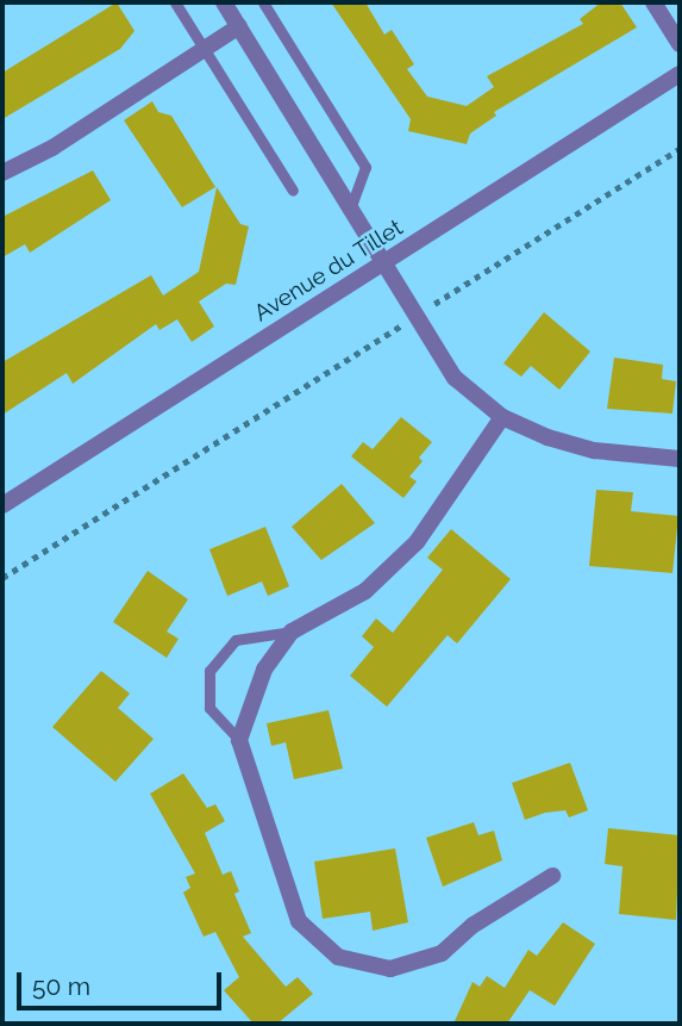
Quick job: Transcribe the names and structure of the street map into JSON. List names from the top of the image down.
{
  "streets": {
    "street": ["Avenue du Tillet"]
  },
  "scale_bar": "50 m"
}
